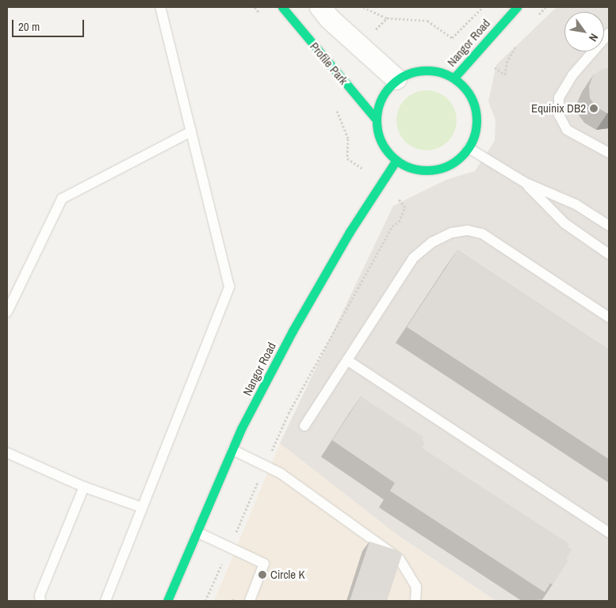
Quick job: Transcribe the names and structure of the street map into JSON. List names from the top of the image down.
{
  "streets": {
    "main road": ["Nangor Road", "Profile Park"]
  },
  "crossings": [
    ["Nangor Road", "Profile Park"]
  ],
  "places": ["Equinix DB2", "Circle K"],
  "scale_bar": "20 m",
  "north": "bottom right"
}
